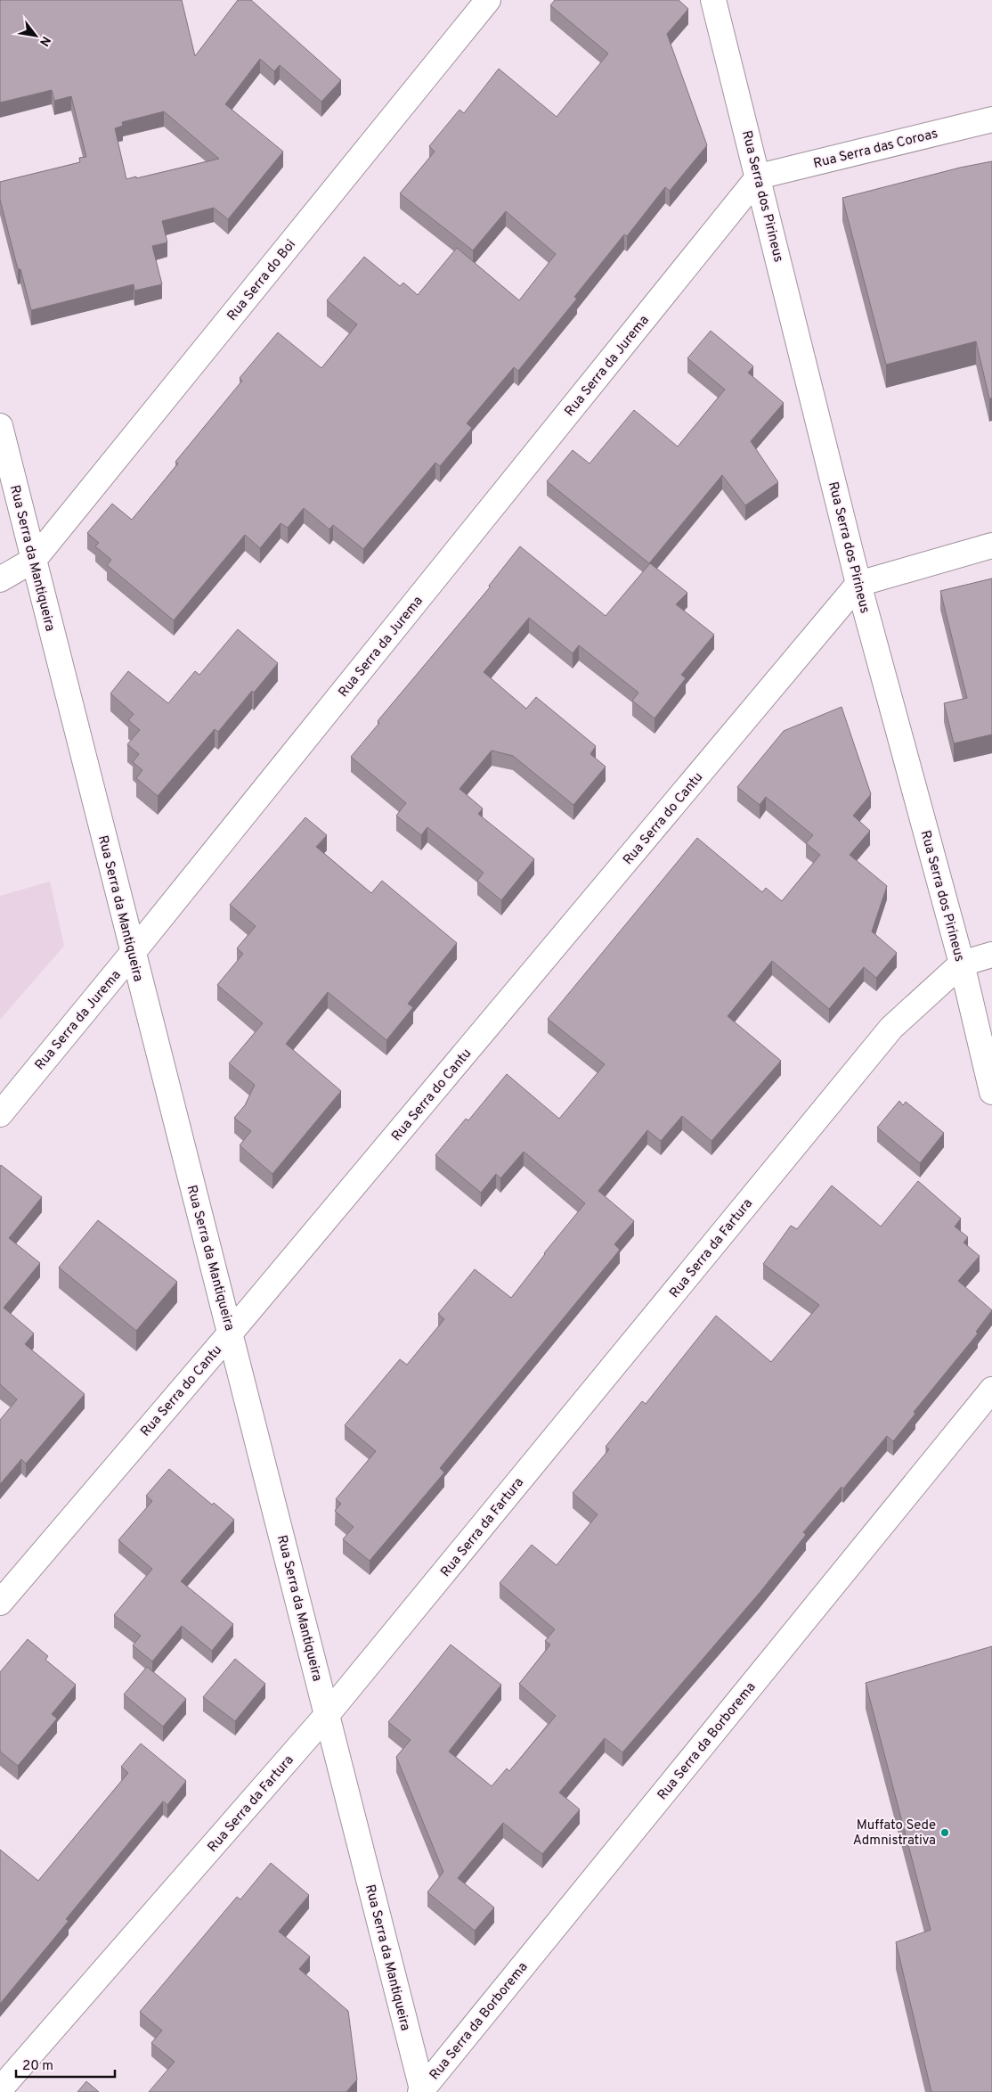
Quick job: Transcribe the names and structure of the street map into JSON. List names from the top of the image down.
{
  "streets": {
    "street": [
      "Rua Serra das Coroas",
      "Rua Serra dos Pirineus",
      "Rua Serra do Boi",
      "Rua Serra da Jurema",
      "Rua Serra da Mantiqueira",
      "Rua Serra do Cantu",
      "Rua Serra da Fartura",
      "Rua Serra da Borborema"
    ]
  },
  "crossings": [
    ["Rua Serra das Coroas", "Rua Serra dos Pirineus"],
    ["Rua Serra das Coroas", "Rua Serra da Jurema"],
    ["Rua Serra dos Pirineus", "Rua Serra da Jurema"],
    ["Rua Serra dos Pirineus", "Rua Serra do Cantu"],
    ["Rua Serra dos Pirineus", "Rua Serra da Fartura"],
    ["Rua Serra do Boi", "Rua Serra da Mantiqueira"],
    ["Rua Serra da Jurema", "Rua Serra da Mantiqueira"],
    ["Rua Serra da Mantiqueira", "Rua Serra do Cantu"],
    ["Rua Serra da Mantiqueira", "Rua Serra da Fartura"],
    ["Rua Serra da Mantiqueira", "Rua Serra da Borborema"]
  ],
  "places": ["Muffato Sede Admnistrativa"],
  "scale_bar": "20 m",
  "north": "bottom right"
}
